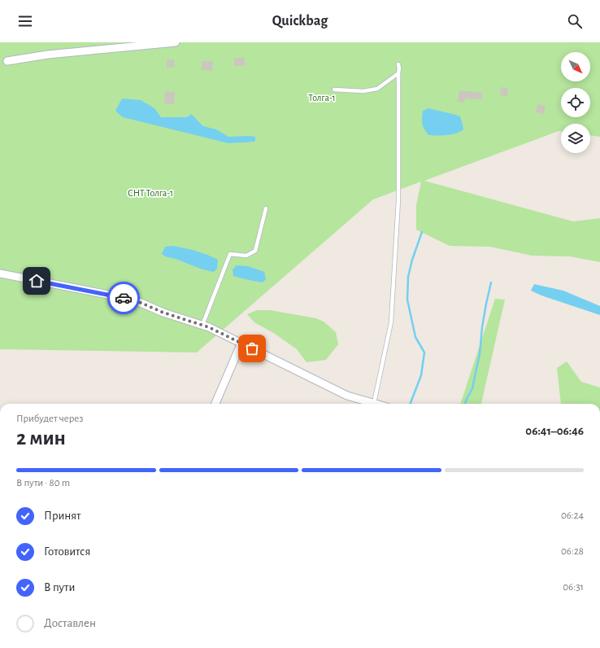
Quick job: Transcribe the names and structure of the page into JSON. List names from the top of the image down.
{
  "parks": ["Толга-1", "СНТ Толга-1"],
  "north": "bottom right",
  "page": {
    "header": "Quickbag",
    "heading": ["2 мин", "Прибудет через", "06:41–06:46"],
    "bar": "В пути · 80 m",
    "list": [
      ["Принят", "06:24"],
      ["Готовится", "06:28"],
      ["В пути", "06:31"],
      "Доставлен"
    ]
  }
}
